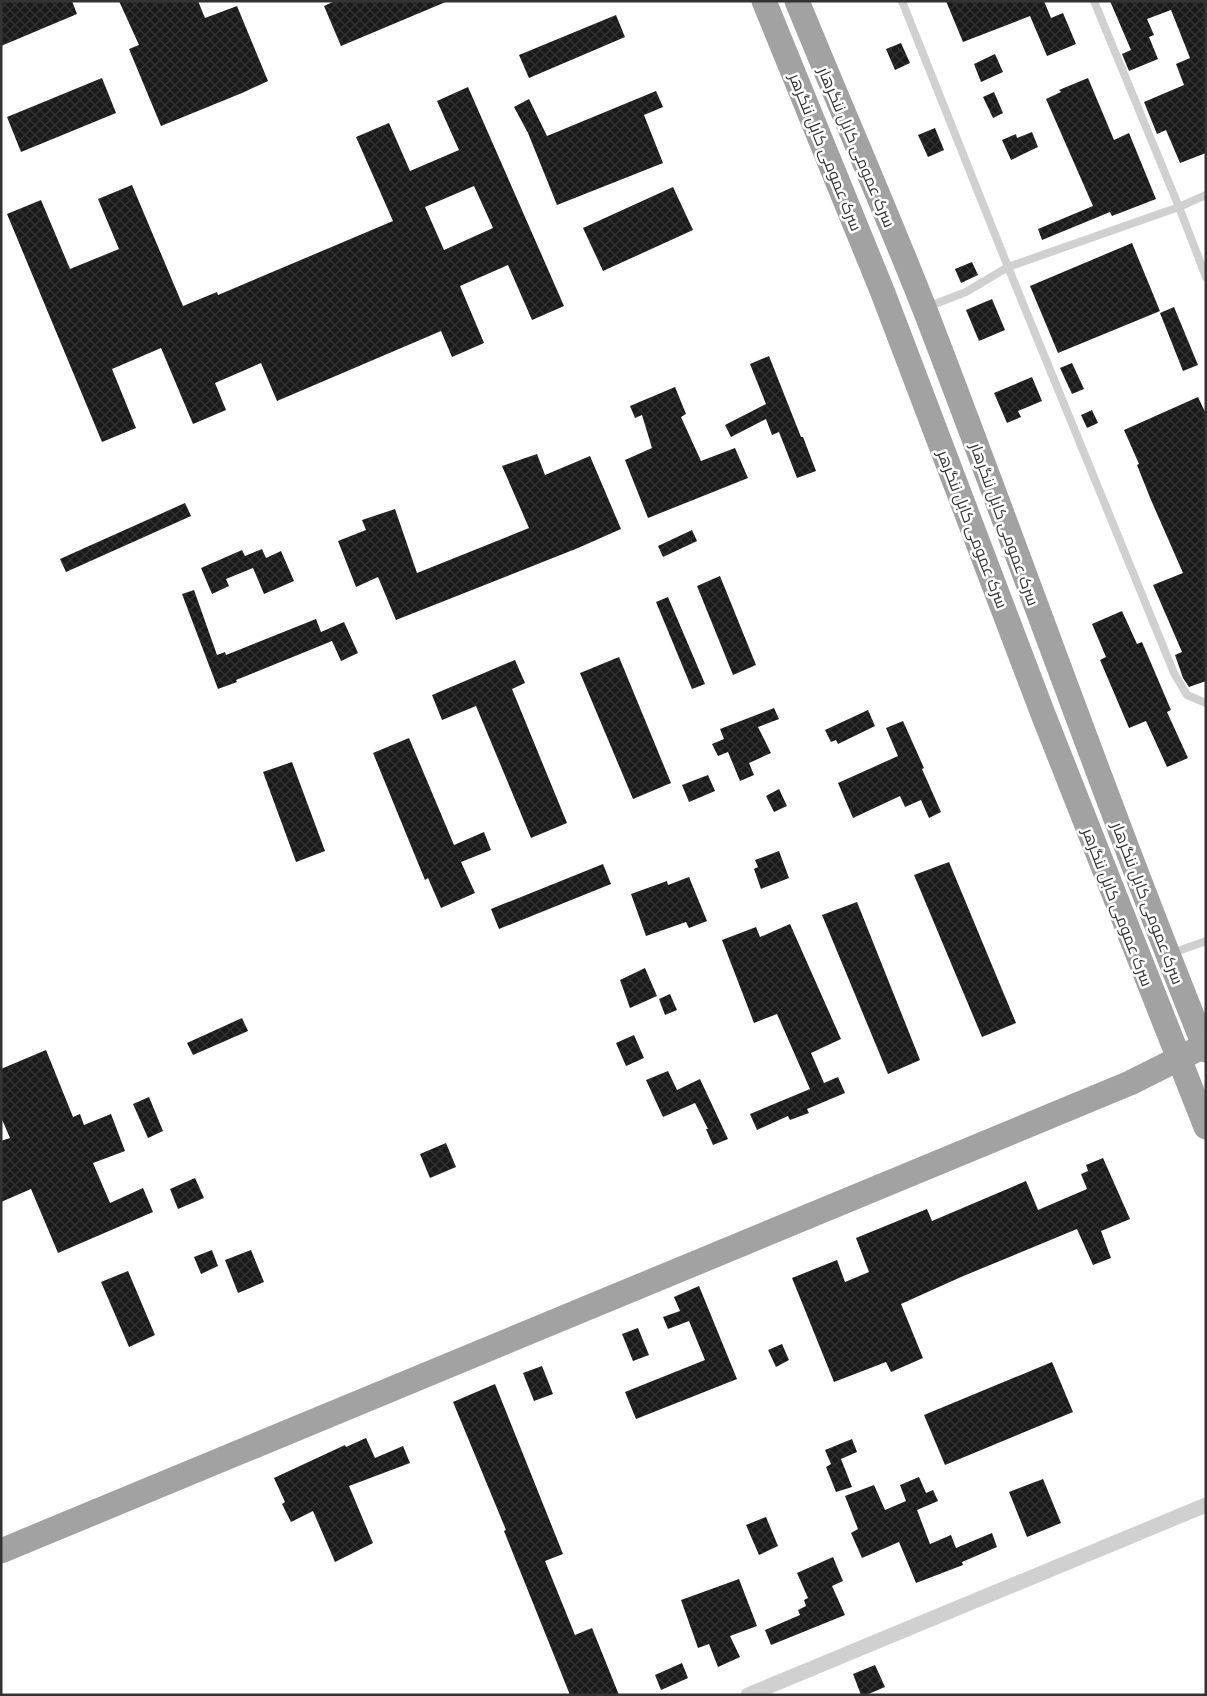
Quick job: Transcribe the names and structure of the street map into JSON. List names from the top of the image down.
{
  "streets": {
    "highway": ["سرک عمومی کابل ننگرهار", "سرک عمومی کابل ننگرهر"]
  }
}
